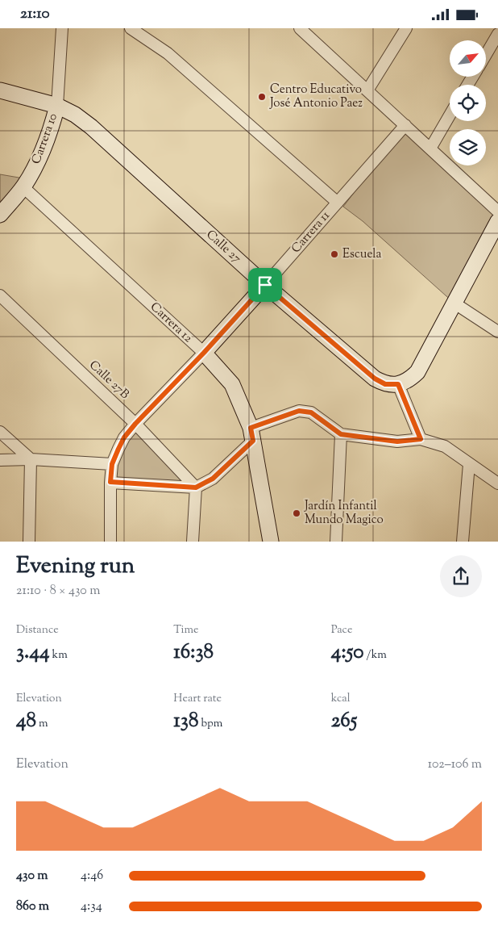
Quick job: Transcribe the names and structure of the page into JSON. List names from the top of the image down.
{
  "streets": {
    "street": [
      "Carrera 10",
      "Carrera 11",
      "Calle 27",
      "Carrera 12",
      "Calle 27B"
    ]
  },
  "crossings": [
    ["Carrera 10", "Calle 27"],
    ["Carrera 10", "Carrera 12"],
    ["Carrera 11", "Calle 27"],
    ["Carrera 11", "Carrera 12"],
    ["Carrera 11", "Calle 27B"]
  ],
  "places": ["Centro Educativo José Antonio Paez", "Escuela", "Jardín Infantil Mundo Magico"],
  "north": "top right",
  "page": {
    "status": "21:10",
    "heading": ["Evening run", "21:10 · 8 × 430 m"],
    "stats": [
      ["Distance", "3.44 km"],
      ["Time", "16:38"],
      ["Pace", "4:50 /km"],
      ["Elevation", "48 m"],
      ["Heart rate", "138 bpm"],
      ["kcal", "265"]
    ],
    "chart": ["Elevation", "102–106 m"],
    "list": [
      {
        "name": "430 m",
        "note": "4:46"
      },
      {
        "name": "860 m",
        "note": "4:34"
      }
    ]
  }
}
